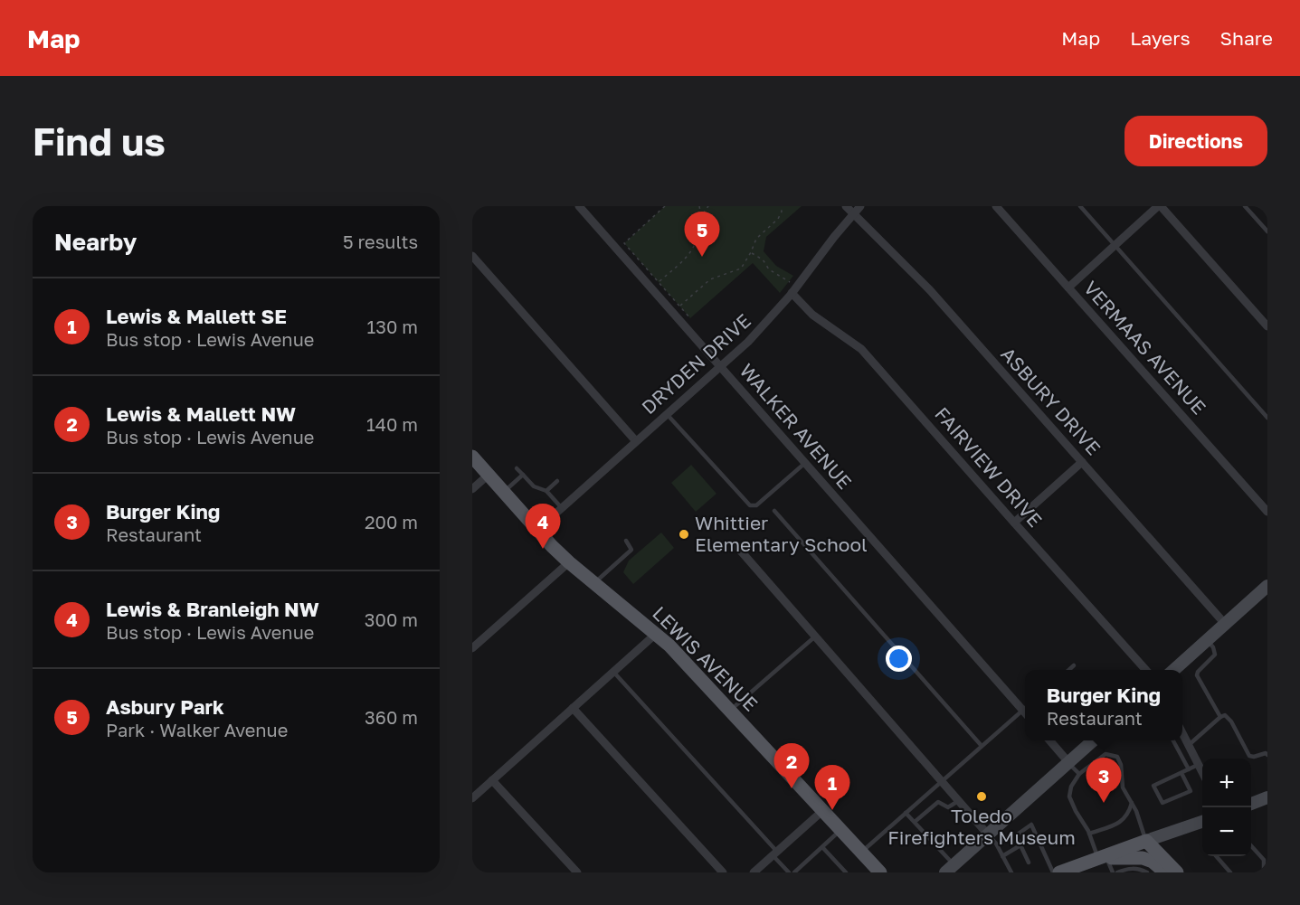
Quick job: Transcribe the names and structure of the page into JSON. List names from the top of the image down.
{
  "streets": {
    "main road": ["LEWIS AVENUE"],
    "street": [
      "VERMAAS AVENUE",
      "DRYDEN DRIVE",
      "ASBURY DRIVE",
      "WALKER AVENUE",
      "FAIRVIEW DRIVE"
    ]
  },
  "crossings": [
    ["DRYDEN DRIVE", "ASBURY DRIVE"],
    ["DRYDEN DRIVE", "WALKER AVENUE"],
    ["DRYDEN DRIVE", "FAIRVIEW DRIVE"],
    ["DRYDEN DRIVE", "LEWIS AVENUE"]
  ],
  "places": ["Whittier Elementary School", "Toledo Firefighters Museum"],
  "page": {
    "header": "Map",
    "nav": ["Map", "Layers", "Share"],
    "buttons": "Directions",
    "title": "Find us",
    "heading": ["Nearby", "5 results"],
    "pins": [
      "5",
      "4",
      "2",
      "3",
      "1"
    ],
    "list": [
      {
        "mark": "1",
        "name": "Lewis & Mallett SE",
        "note": "Bus stop · Lewis Avenue",
        "value": "130 m"
      },
      {
        "mark": "2",
        "name": "Lewis & Mallett NW",
        "note": "Bus stop · Lewis Avenue",
        "value": "140 m"
      },
      {
        "mark": "3",
        "name": "Burger King",
        "note": "Restaurant",
        "value": "200 m"
      },
      {
        "mark": "4",
        "name": "Lewis & Branleigh NW",
        "note": "Bus stop · Lewis Avenue",
        "value": "300 m"
      },
      {
        "mark": "5",
        "name": "Asbury Park",
        "note": "Park · Walker Avenue",
        "value": "360 m"
      }
    ],
    "popup": ["Burger King", "Restaurant"],
    "map_buttons": ["+", "−"]
  }
}
